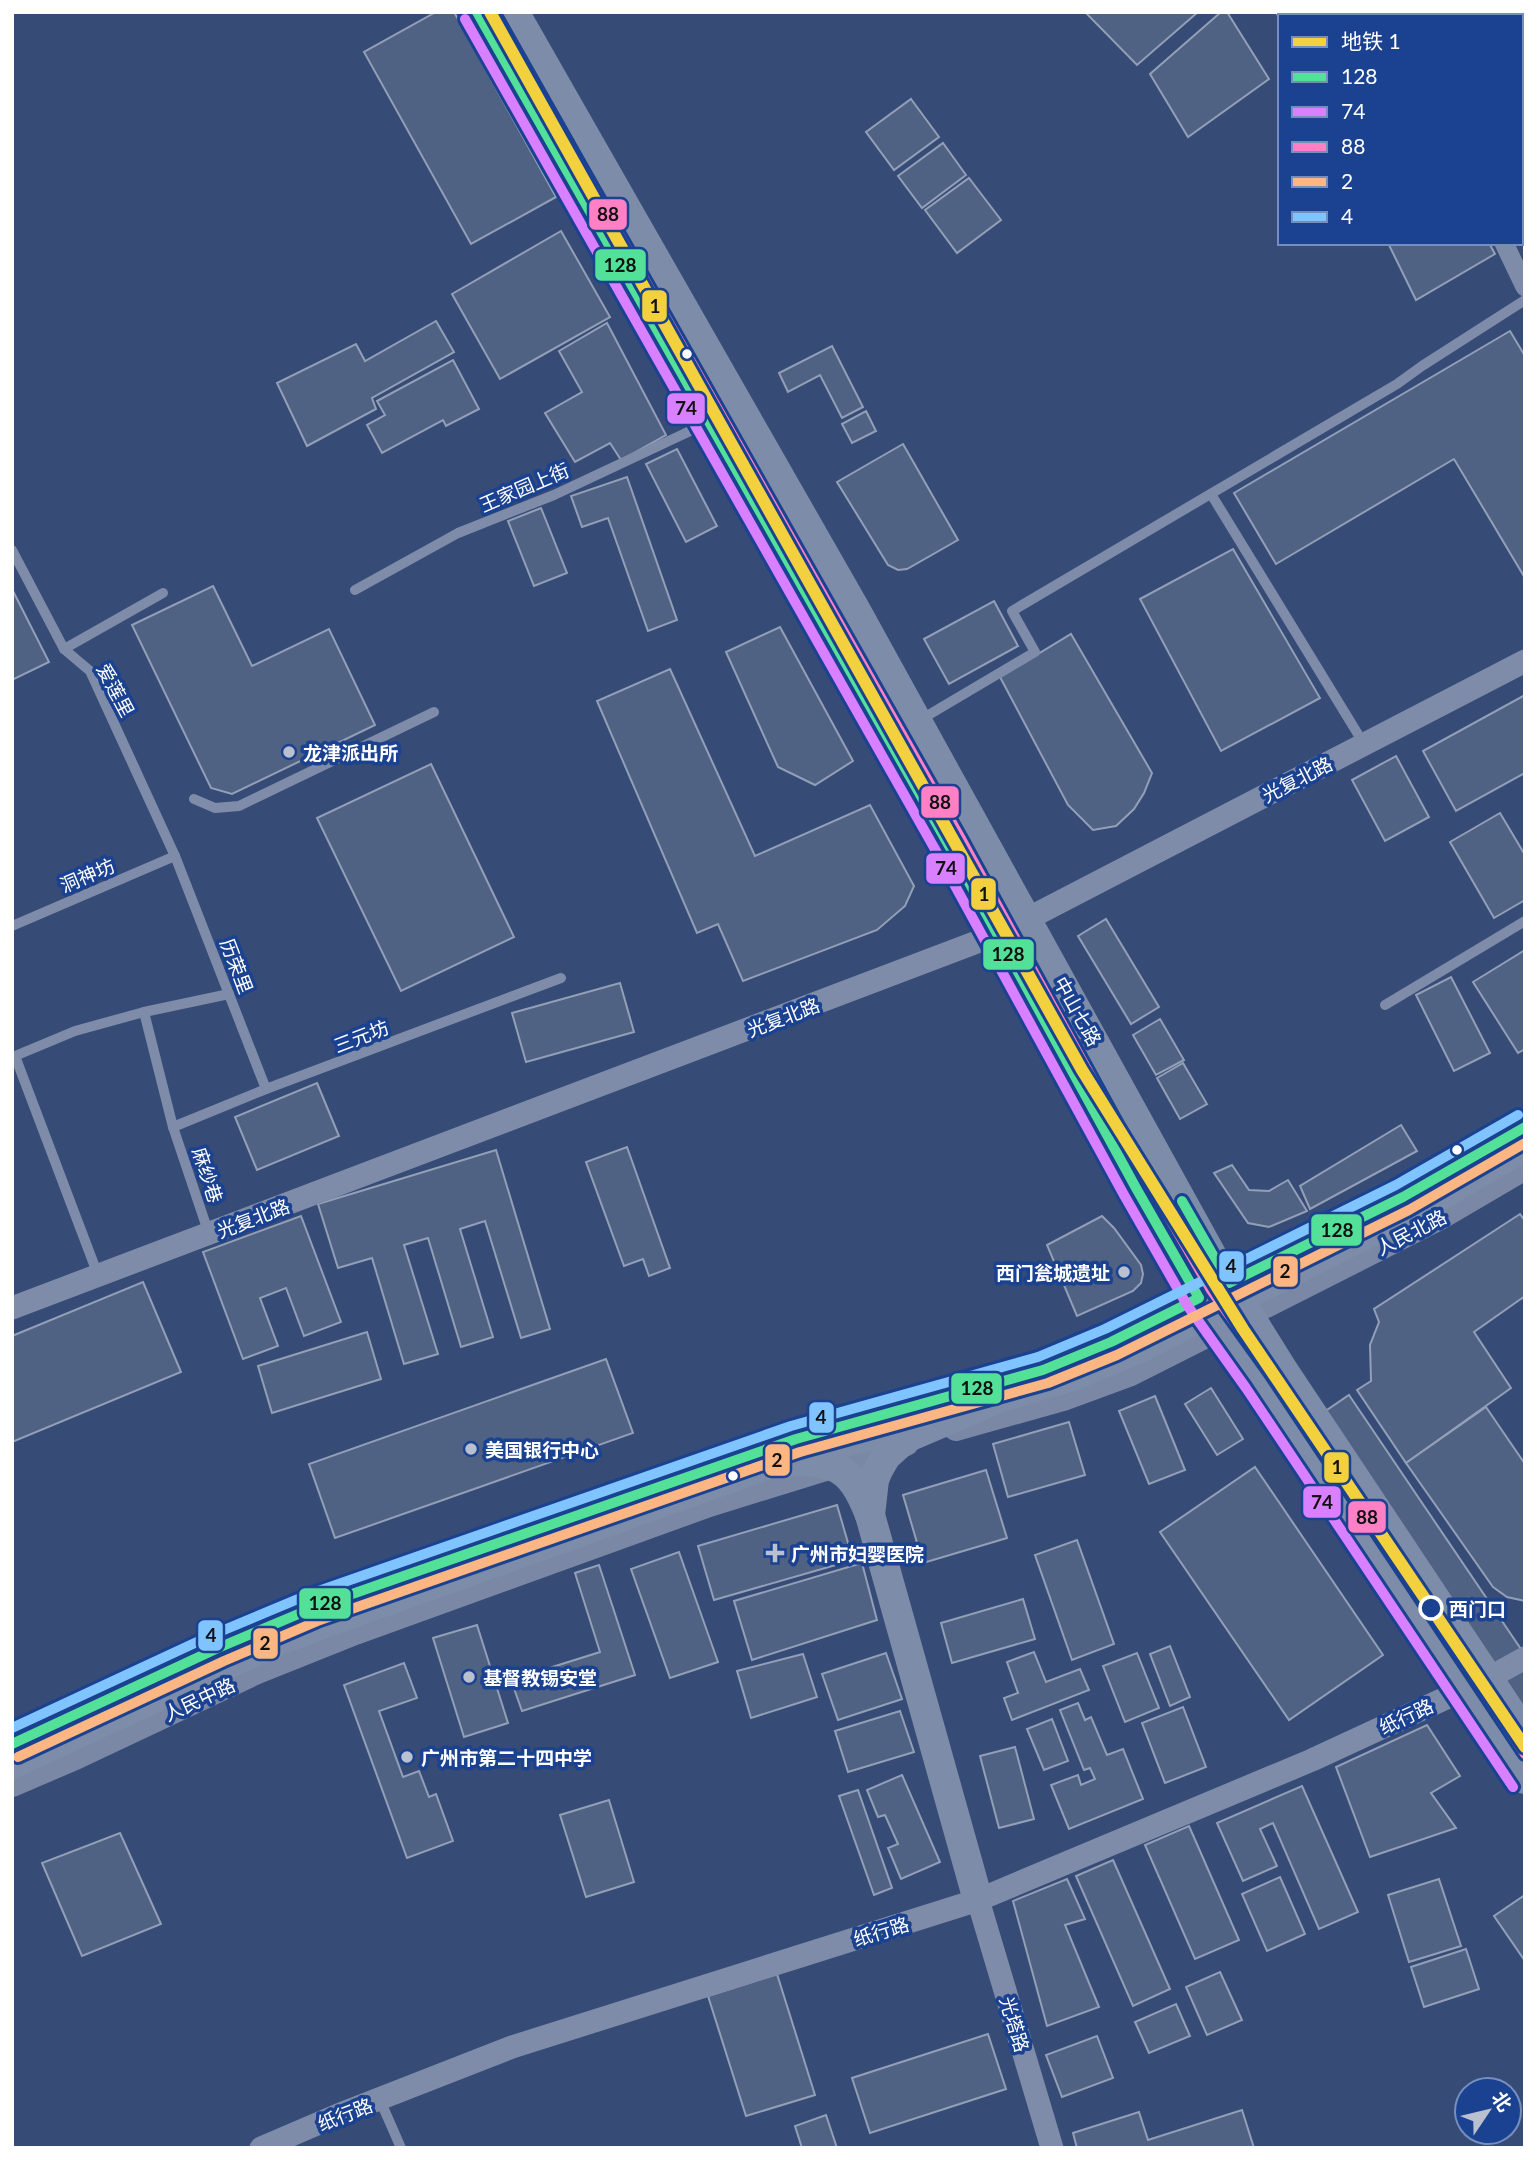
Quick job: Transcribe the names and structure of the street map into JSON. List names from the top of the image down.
{
  "streets": {
    "main road": ["中山七路", "人民北路", "人民中路"],
    "street": ["光复北路", "纸行路", "光塔路"],
    "lane": [
      "王家园上街",
      "爱莲里",
      "洞神坊",
      "历荣里",
      "三元坊",
      "麻纱巷"
    ]
  },
  "crossings": [
    ["王家园上街", "中山七路"],
    ["爱莲里", "洞神坊"],
    ["爱莲里", "历荣里"],
    ["光复北路", "中山七路"],
    ["光复北路", "麻纱巷"],
    ["洞神坊", "历荣里"],
    ["历荣里", "三元坊"],
    ["中山七路", "人民北路"],
    ["中山七路", "人民中路"],
    ["中山七路", "纸行路"],
    ["三元坊", "麻纱巷"],
    ["人民北路", "人民中路"],
    ["纸行路", "光塔路"]
  ],
  "places": {
    "other": [
      "龙津派出所",
      "西门瓮城遗址",
      "美国银行中心",
      "西门口",
      "基督教锡安堂",
      "广州市第二十四中学"
    ],
    "health": ["广州市妇婴医院"]
  },
  "lines": [
    "metro line 1",
    "transit line 128",
    "transit line 88",
    "transit line 74",
    "transit line 4",
    "transit line 2"
  ],
  "legend": [
    "地铁 1",
    "128",
    "74",
    "88",
    "2",
    "4"
  ],
  "north": "top right"
}
